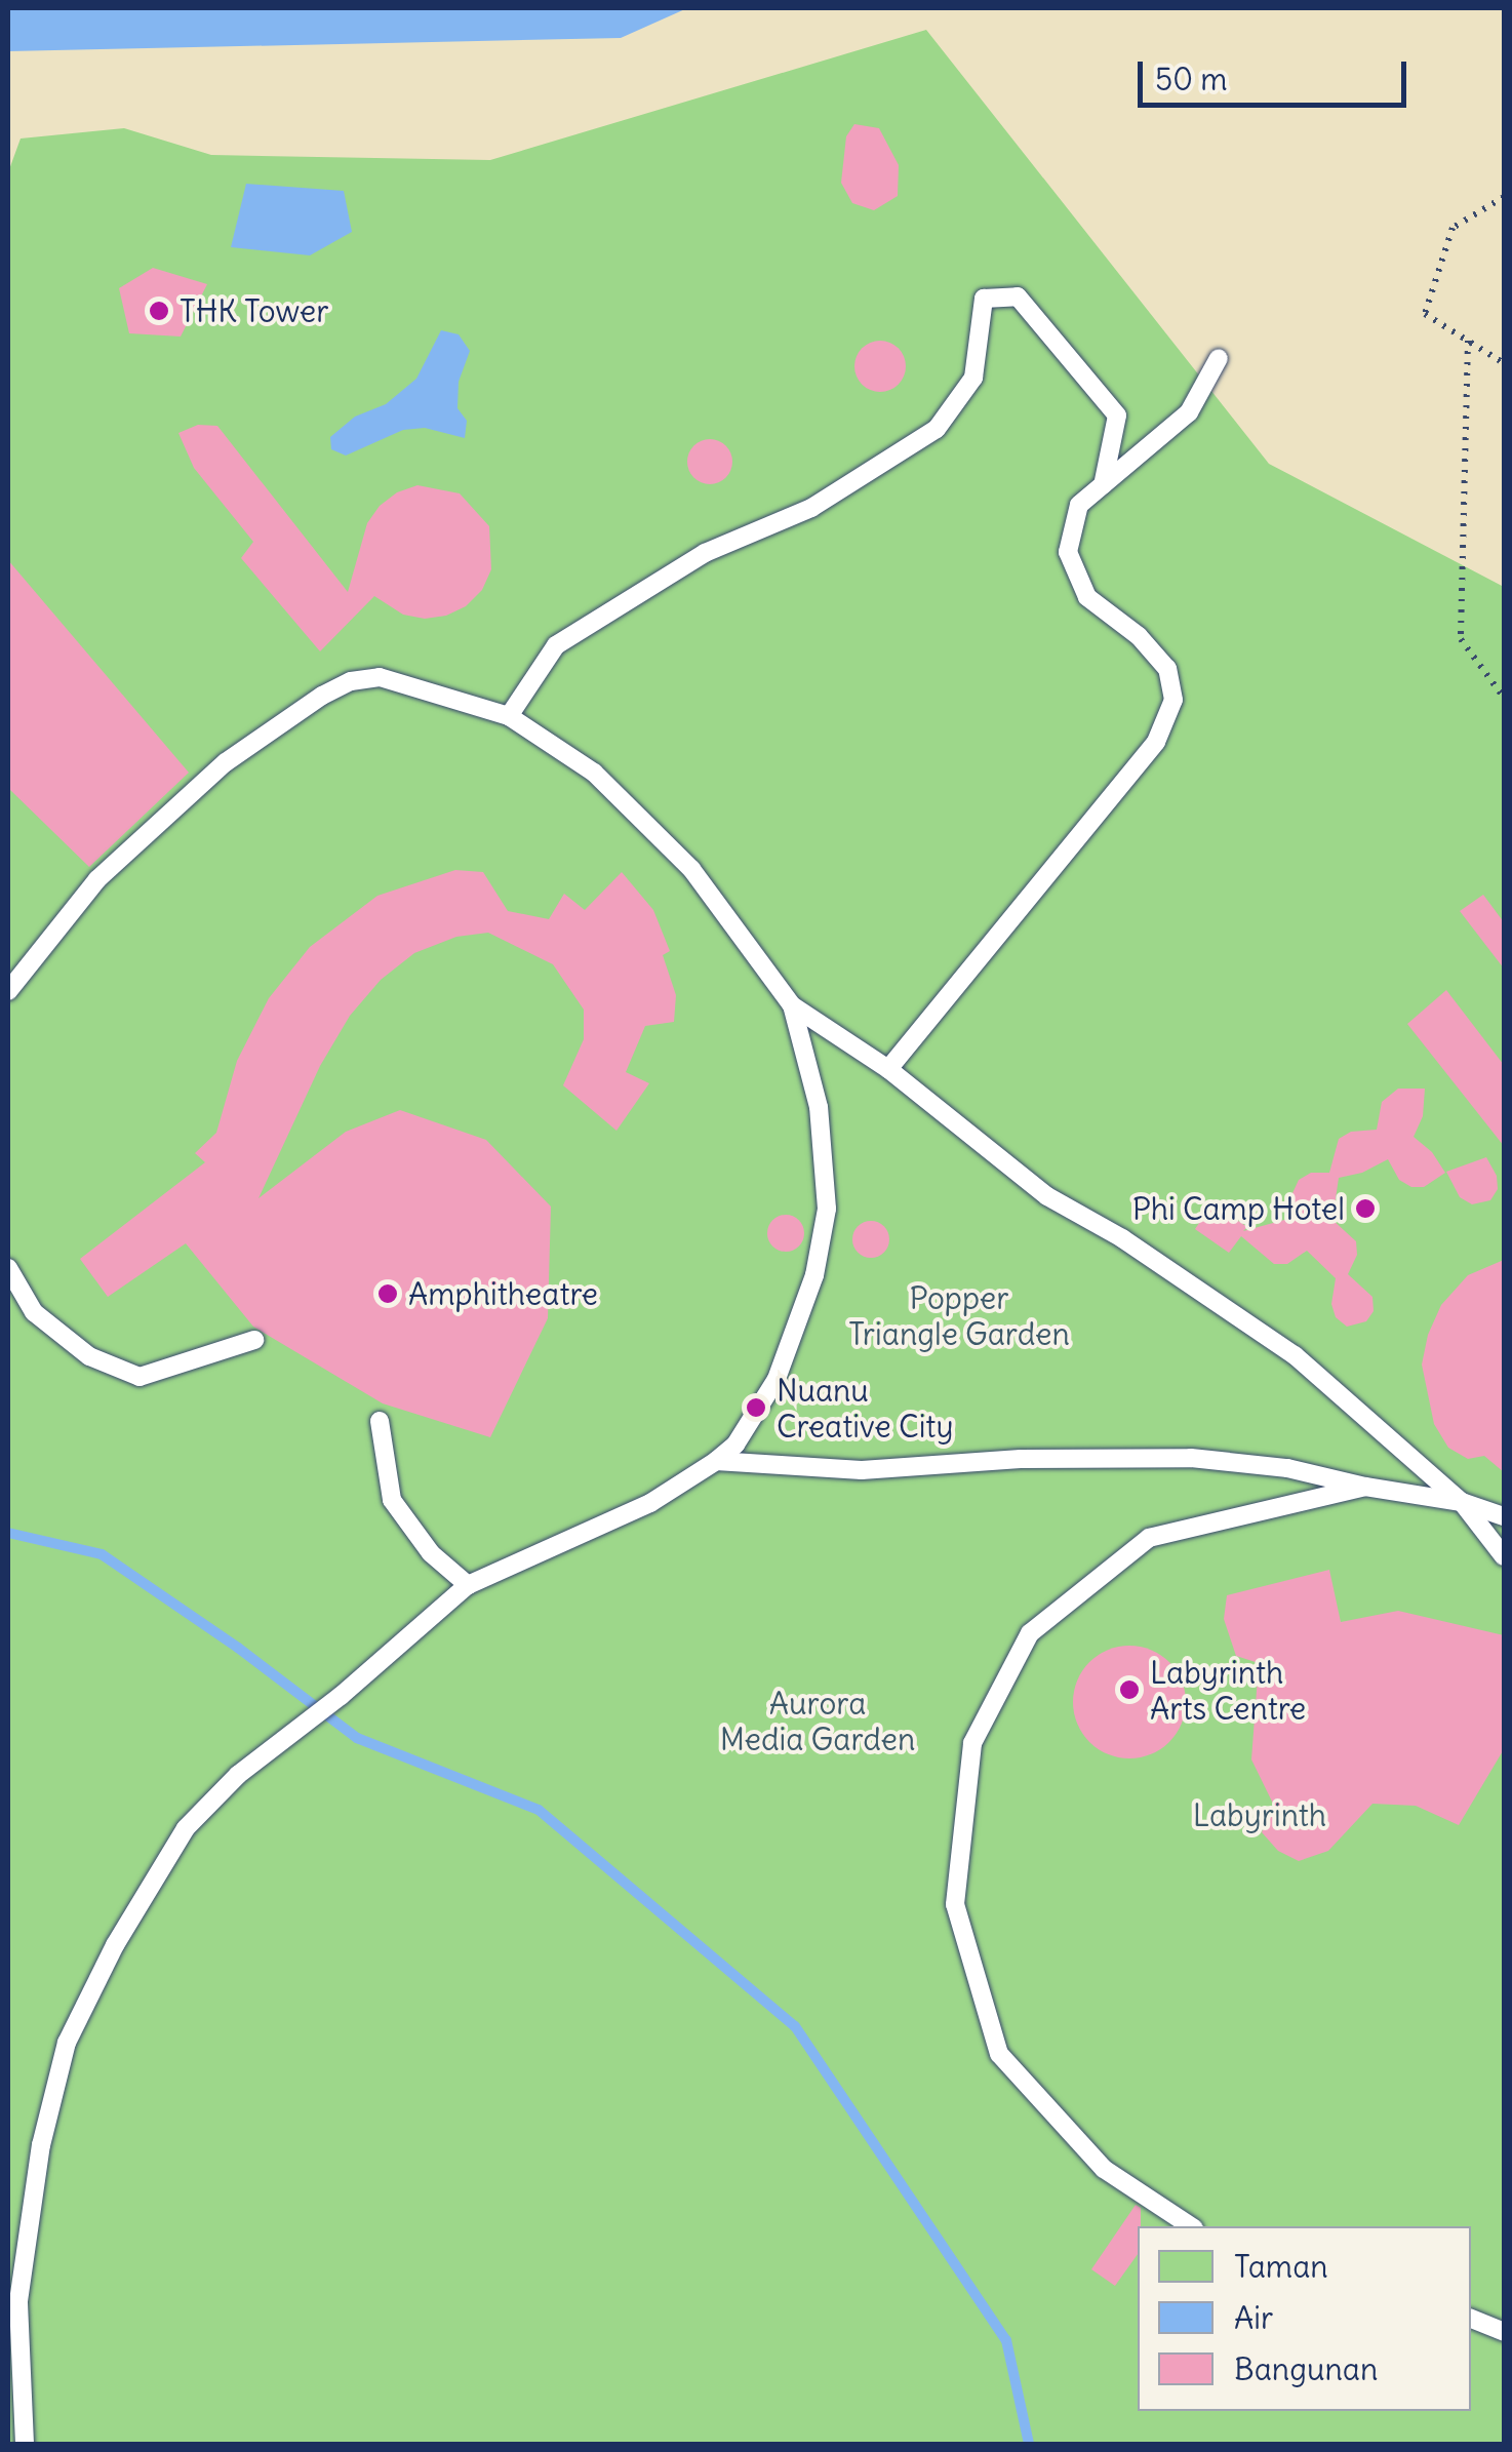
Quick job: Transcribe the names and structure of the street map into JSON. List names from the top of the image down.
{
  "parks": ["Popper Triangle Garden", "Aurora Media Garden", "Labyrinth"],
  "places": [
    "THK Tower",
    "Phi Camp Hotel",
    "Amphitheatre",
    "Nuanu Creative City",
    "Labyrinth Arts Centre"
  ],
  "legend": ["Taman", "Air", "Bangunan"],
  "scale_bar": "50 m"
}
